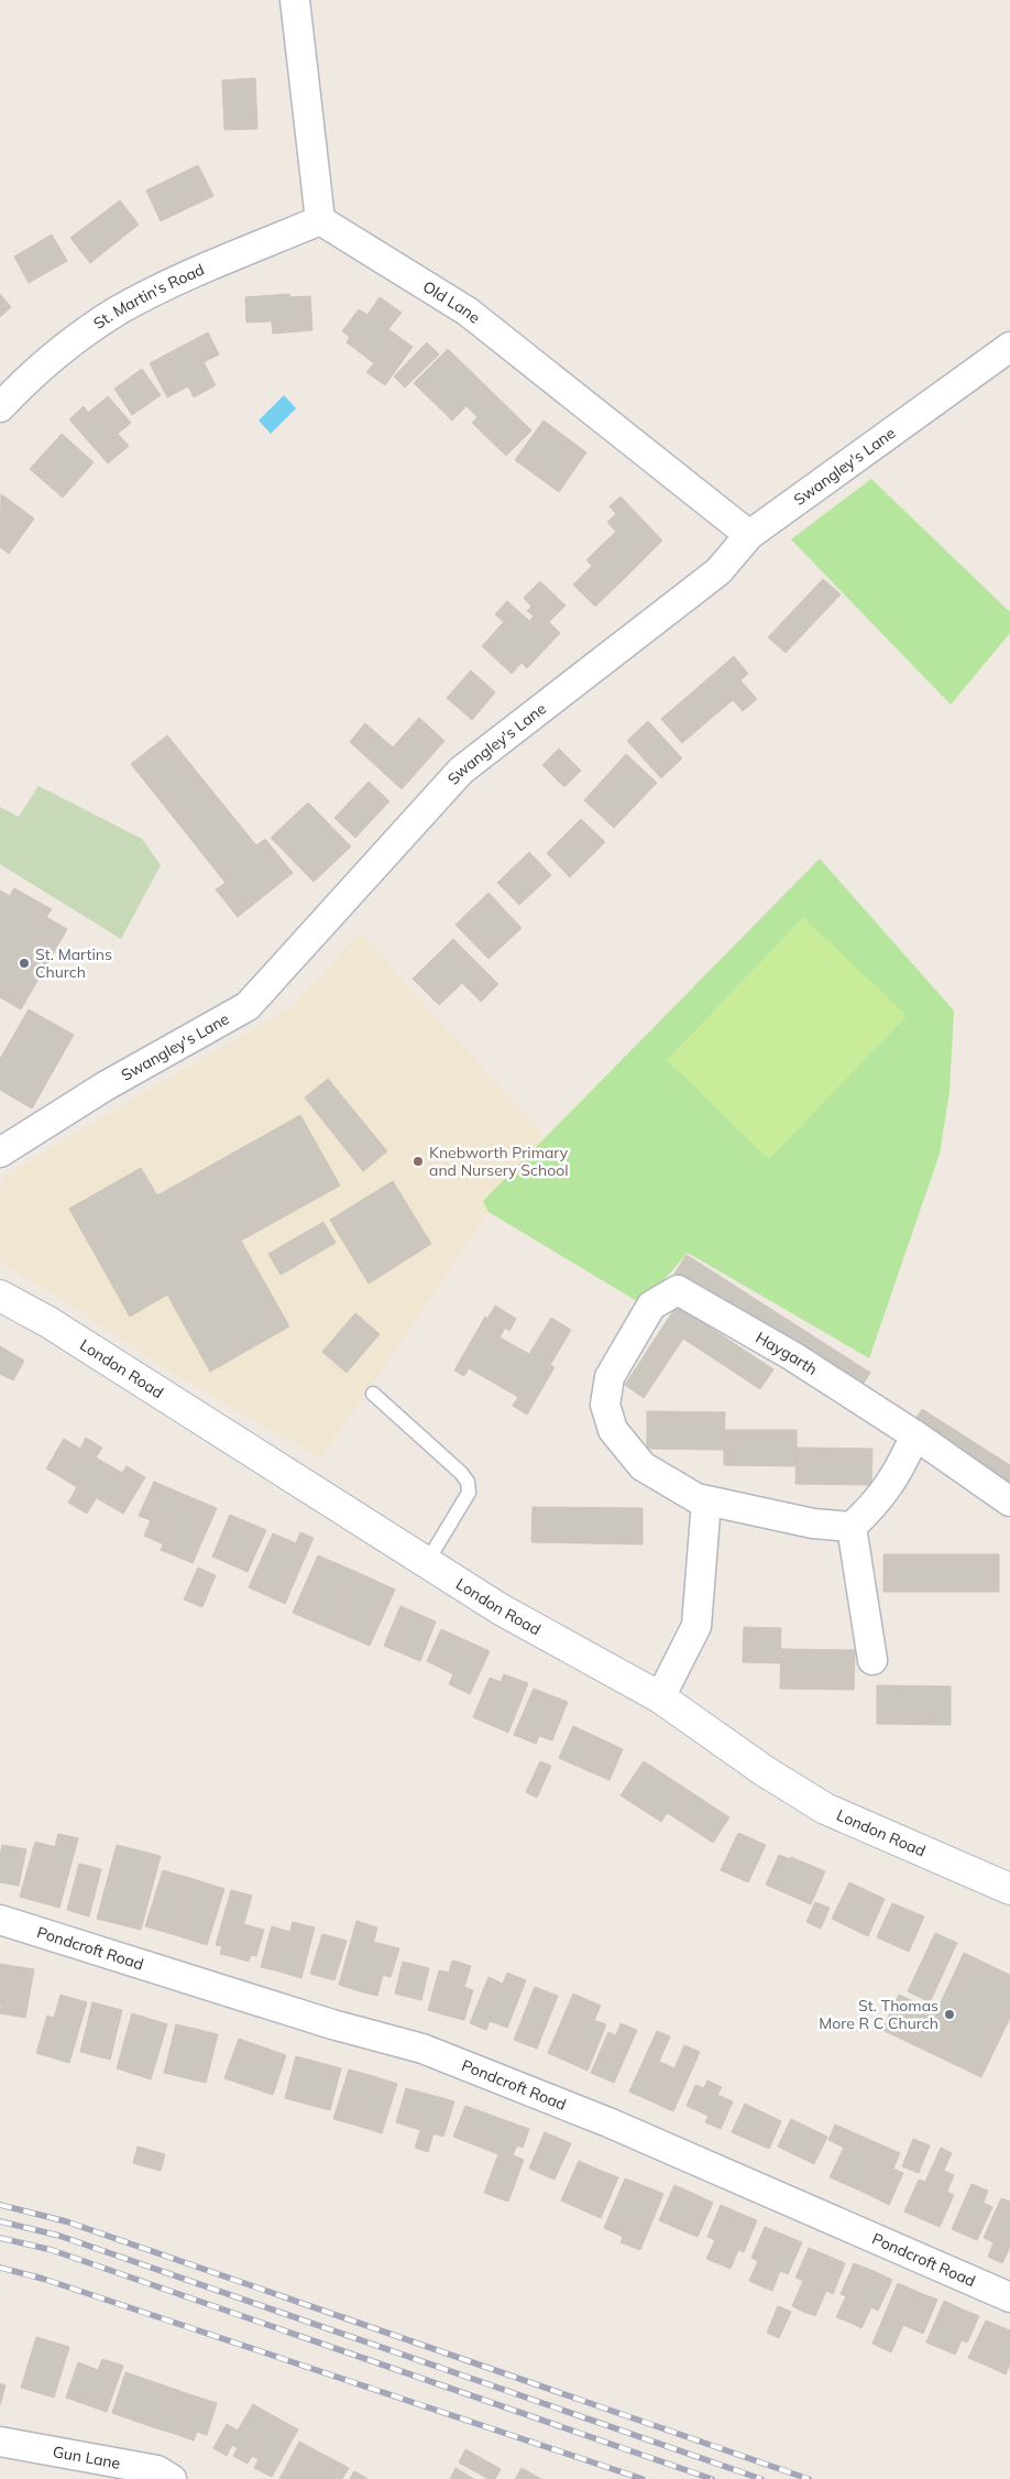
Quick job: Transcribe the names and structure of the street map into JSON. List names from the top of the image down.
{
  "streets": {
    "main road": ["London Road"],
    "street": [
      "St. Martin's Road",
      "Old Lane",
      "Swangley's Lane",
      "Haygarth",
      "Pondcroft Road",
      "Gun Lane"
    ]
  },
  "crossings": [
    ["St. Martin's Road", "Old Lane"],
    ["Old Lane", "Swangley's Lane"]
  ],
  "places": ["St. Martins Church", "Knebworth Primary and Nursery School", "St. Thomas More R C Church"]
}
